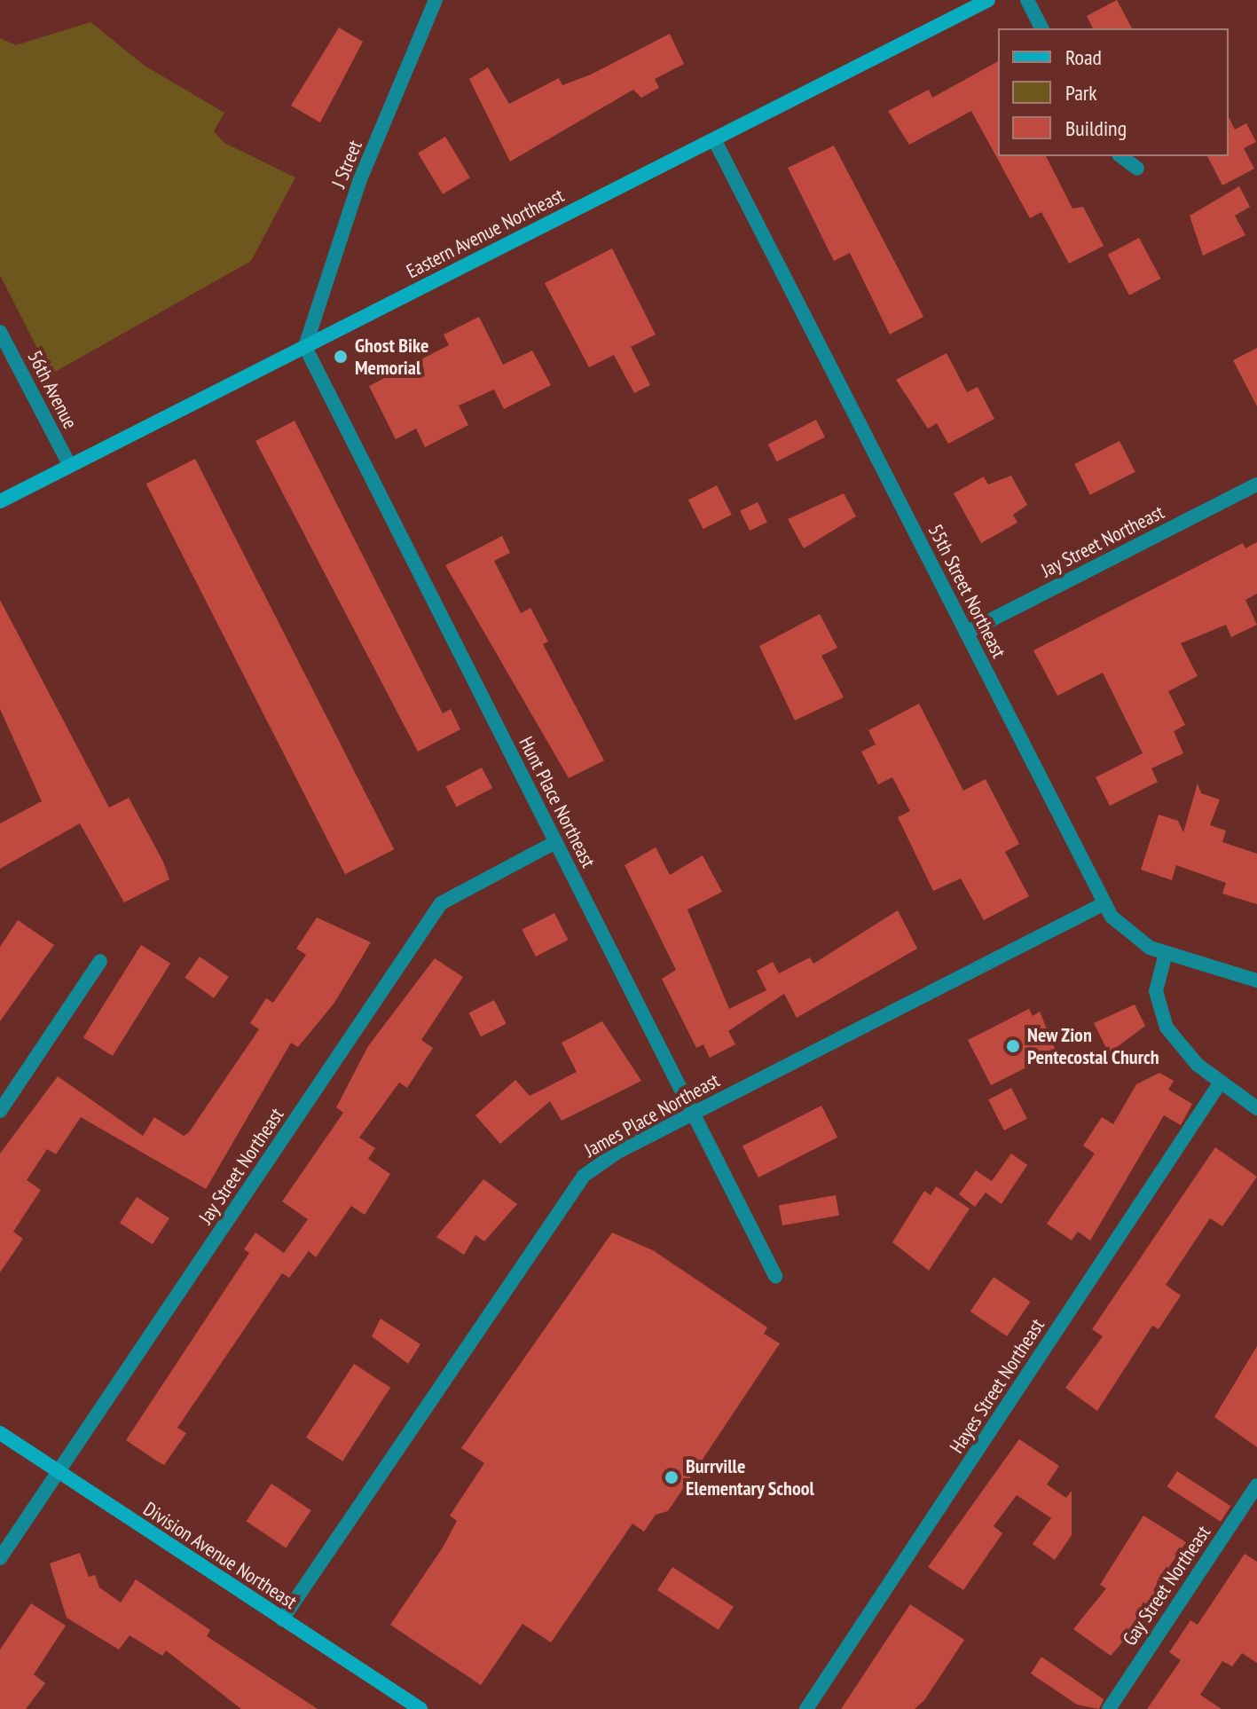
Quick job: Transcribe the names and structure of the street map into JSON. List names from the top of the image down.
{
  "streets": {
    "main road": ["Eastern Avenue Northeast", "Division Avenue Northeast"],
    "street": [
      "J Street",
      "56th Avenue",
      "Jay Street Northeast",
      "55th Street Northeast",
      "Hunt Place Northeast",
      "James Place Northeast",
      "Hayes Street Northeast",
      "Gay Street Northeast"
    ]
  },
  "crossings": [
    ["J Street", "Eastern Avenue Northeast"],
    ["J Street", "Hunt Place Northeast"],
    ["Eastern Avenue Northeast", "56th Avenue"],
    ["Eastern Avenue Northeast", "55th Street Northeast"],
    ["Eastern Avenue Northeast", "Hunt Place Northeast"],
    ["Jay Street Northeast", "55th Street Northeast"],
    ["Jay Street Northeast", "Hunt Place Northeast"],
    ["Jay Street Northeast", "Division Avenue Northeast"],
    ["55th Street Northeast", "James Place Northeast"],
    ["Hunt Place Northeast", "James Place Northeast"],
    ["James Place Northeast", "Division Avenue Northeast"]
  ],
  "places": ["Ghost Bike Memorial", "New Zion Pentecostal Church", "Burrville Elementary School"],
  "legend": ["Road", "Park", "Building"]
}
